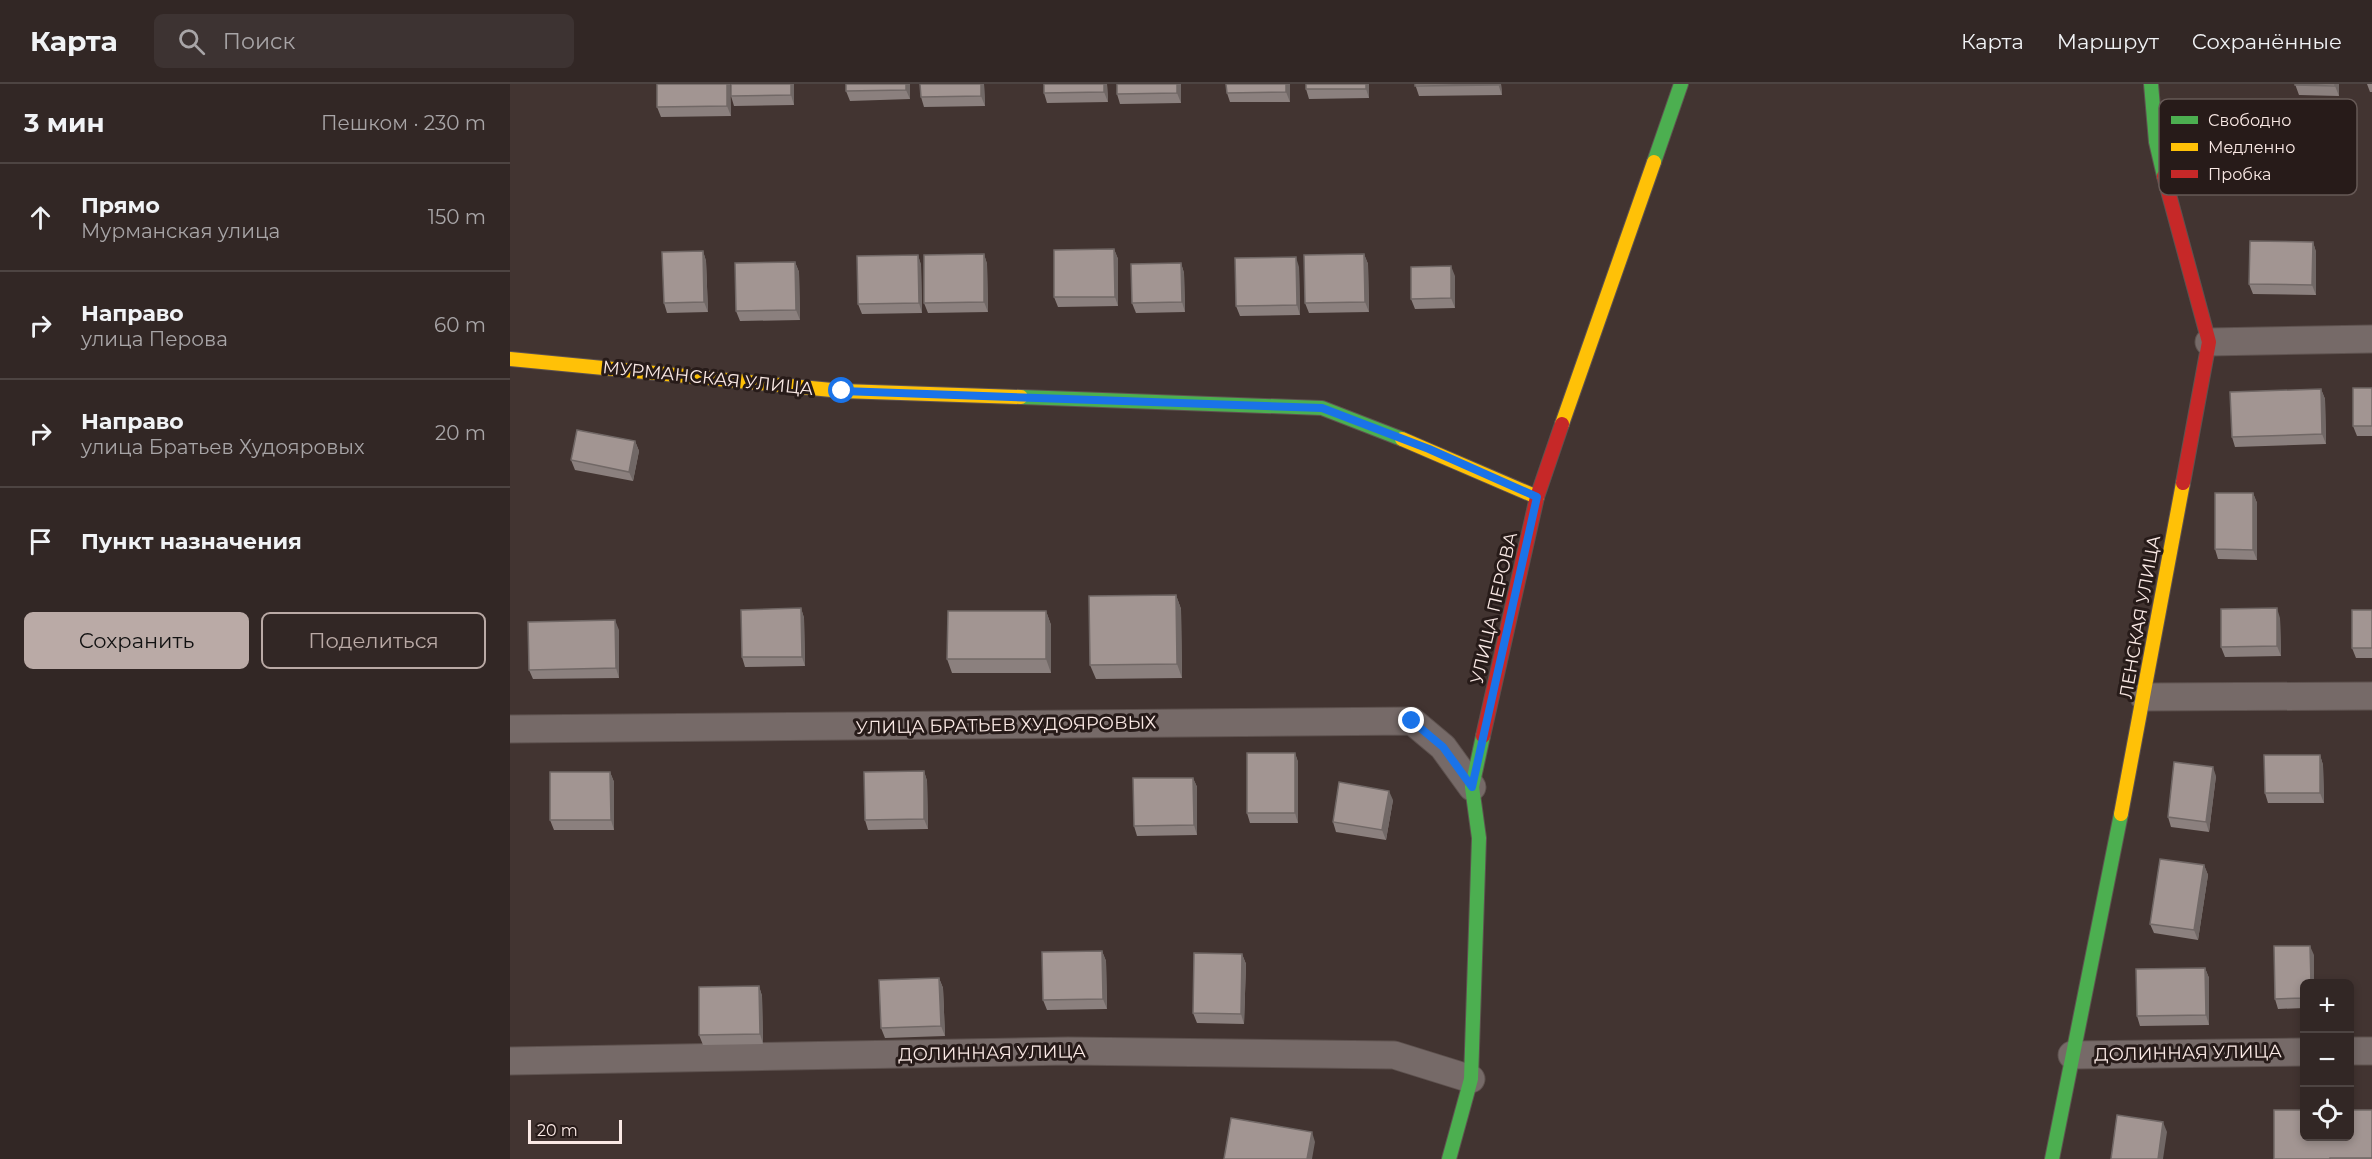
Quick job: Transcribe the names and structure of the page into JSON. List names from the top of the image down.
{
  "streets": {
    "street": [
      "МУРМАНСКАЯ УЛИЦА",
      "УЛИЦА ПЕРОВА",
      "ЛЕНСКАЯ УЛИЦА",
      "УЛИЦА БРАТЬЕВ ХУДОЯРОВЫХ",
      "ДОЛИННАЯ УЛИЦА"
    ]
  },
  "crossings": [
    ["МУРМАНСКАЯ УЛИЦА", "УЛИЦА ПЕРОВА"],
    ["УЛИЦА ПЕРОВА", "УЛИЦА БРАТЬЕВ ХУДОЯРОВЫХ"],
    ["УЛИЦА ПЕРОВА", "ДОЛИННАЯ УЛИЦА"],
    ["ЛЕНСКАЯ УЛИЦА", "ДОЛИННАЯ УЛИЦА"]
  ],
  "legend": ["Свободно", "Медленно", "Пробка"],
  "scale_bar": "20 m",
  "page": {
    "header": "Карта",
    "search": "Поиск",
    "nav": ["Карта", "Маршрут", "Сохранённые"],
    "heading": ["3 мин", "Пешком · 230 m"],
    "list": [
      ["Прямо", "Мурманская улица", "150 m"],
      ["Направо", "улица Перова", "60 m"],
      ["Направо", "улица Братьев Худояровых", "20 m"],
      "Пункт назначения"
    ],
    "buttons": ["Сохранить", "Поделиться"],
    "map_buttons": ["+", "−"],
    "scale": "20 m"
  }
}
